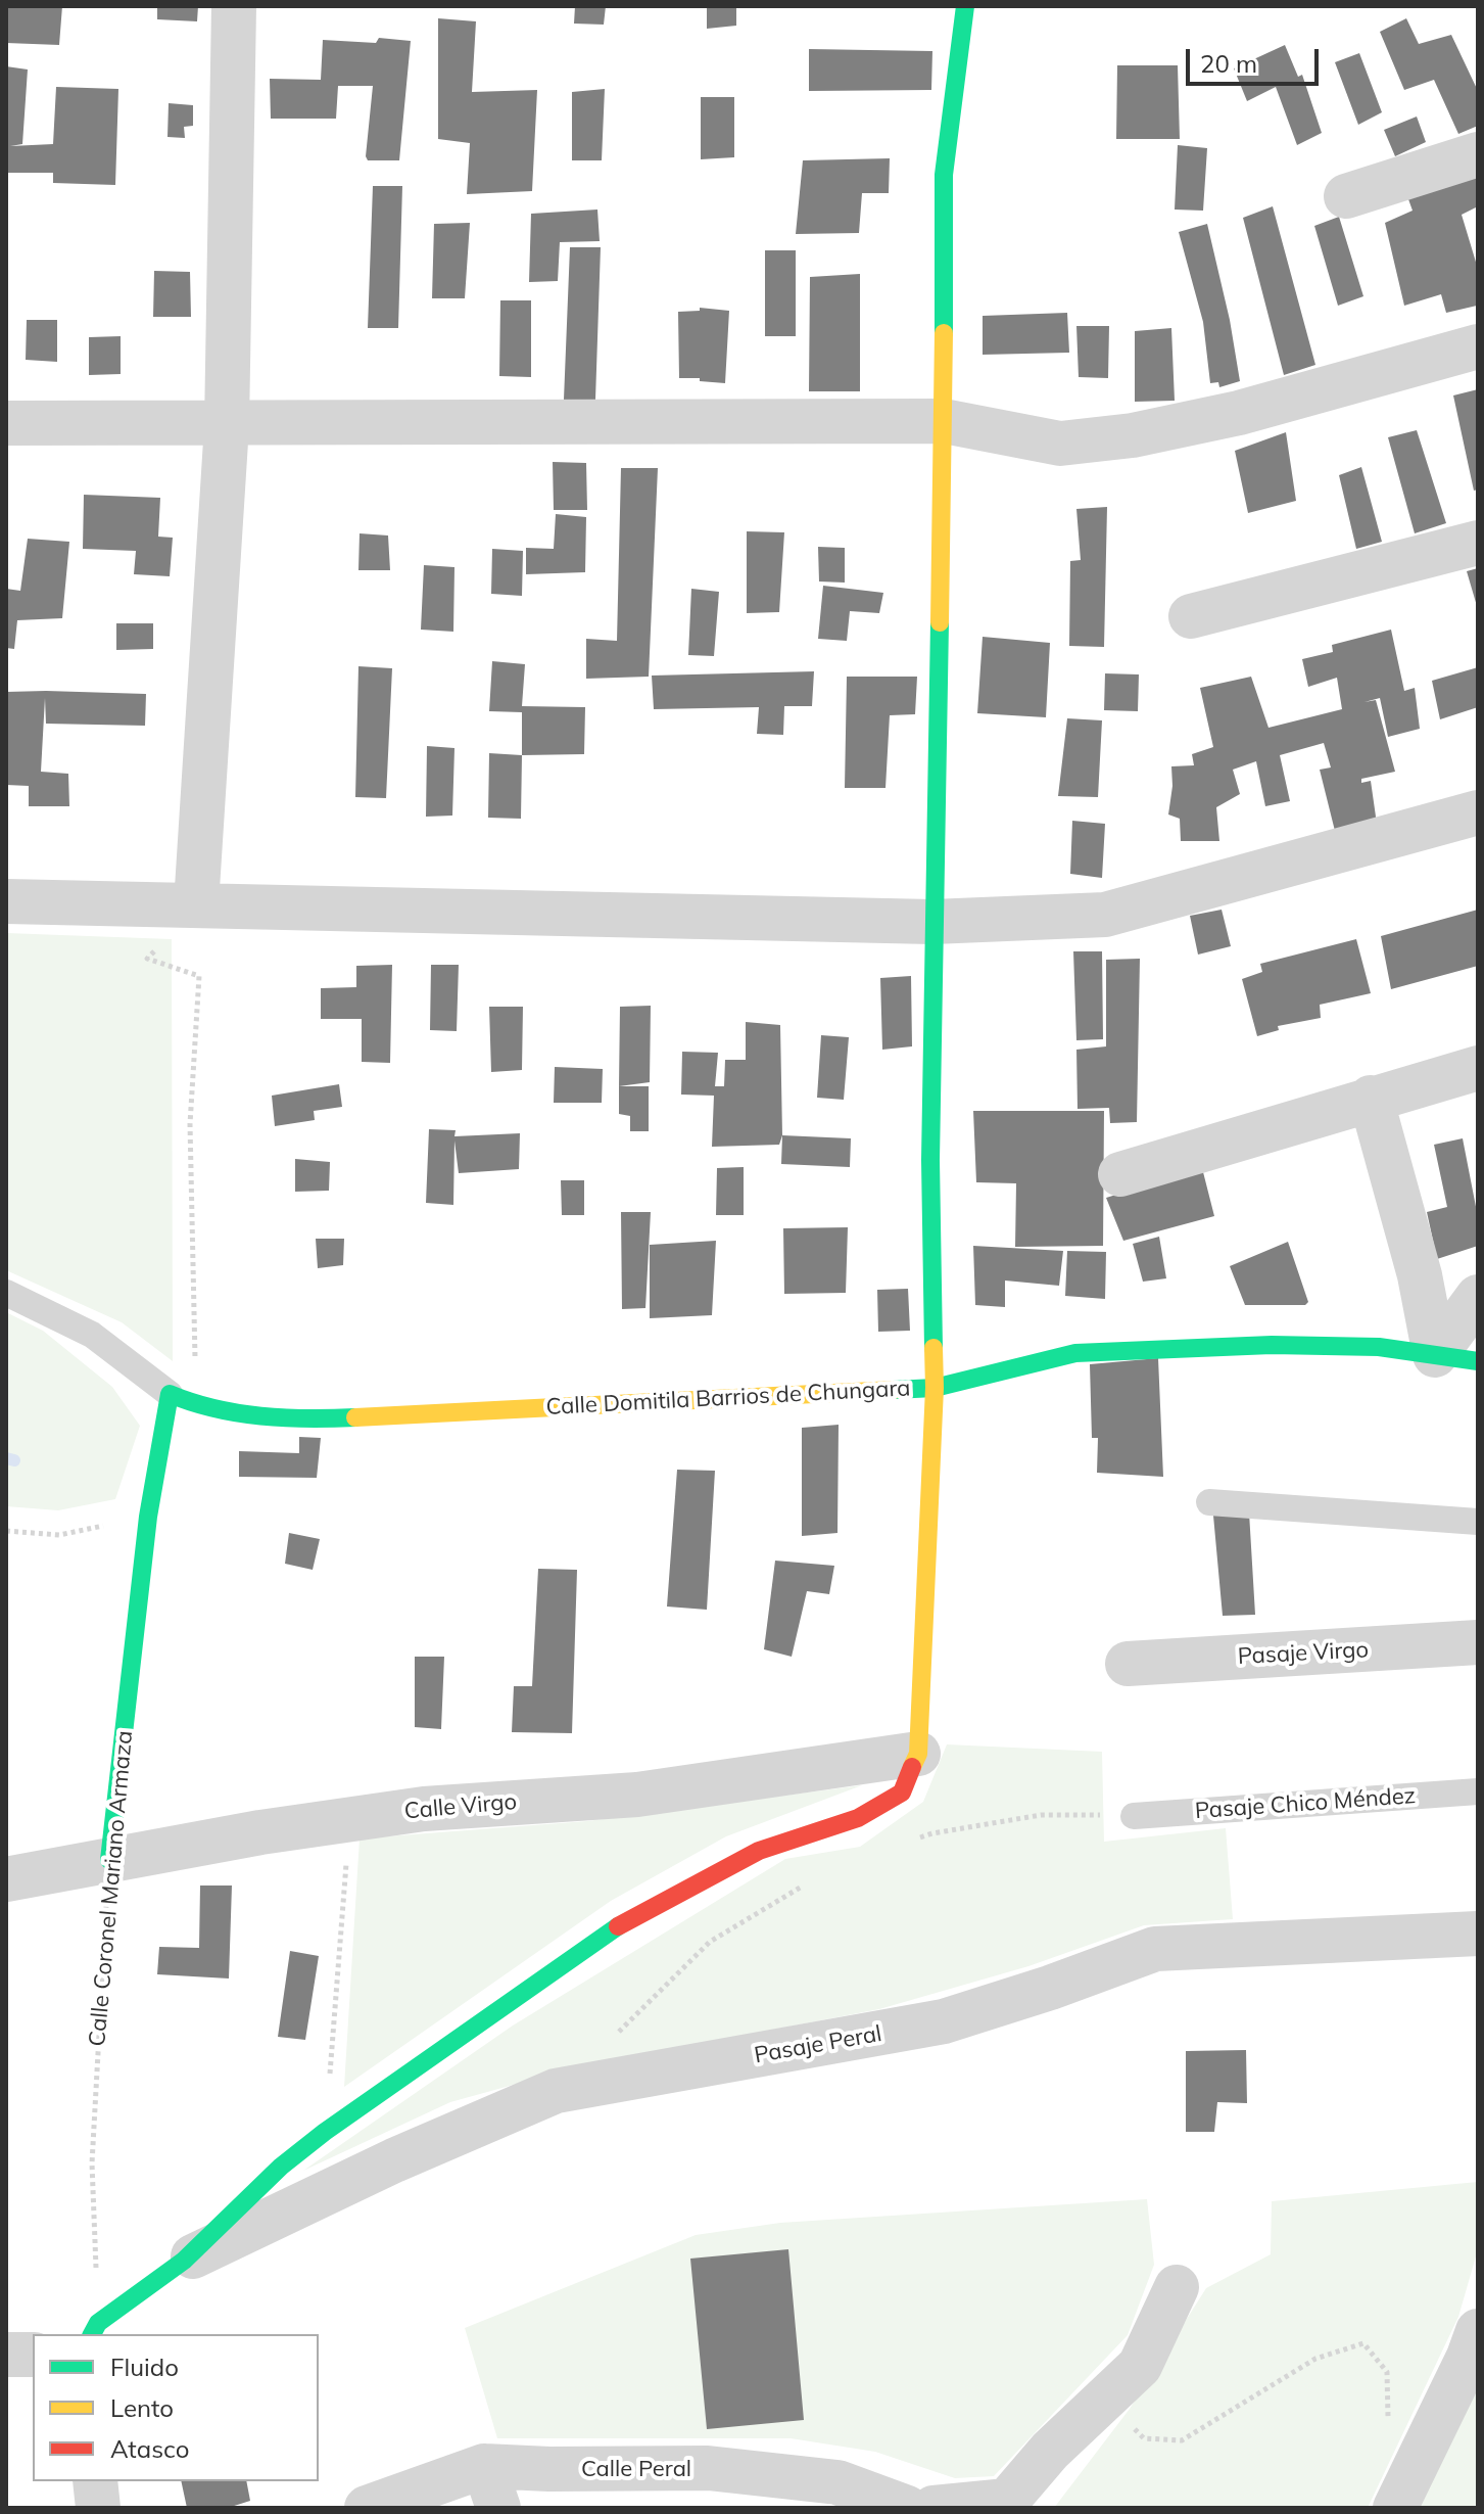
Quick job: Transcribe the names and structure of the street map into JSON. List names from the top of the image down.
{
  "streets": {
    "street": [
      "Calle Domitila Barrios de Chungara",
      "Pasaje Virgo",
      "Calle Virgo",
      "Calle Coronel Mariano Armaza",
      "Pasaje Peral",
      "Calle Peral"
    ],
    "lane": ["Pasaje Chico Méndez"]
  },
  "crossings": [
    ["Calle Domitila Barrios de Chungara", "Calle Coronel Mariano Armaza"],
    ["Calle Virgo", "Calle Coronel Mariano Armaza"]
  ],
  "legend": ["Fluido", "Lento", "Atasco"],
  "scale_bar": "20 m"
}
